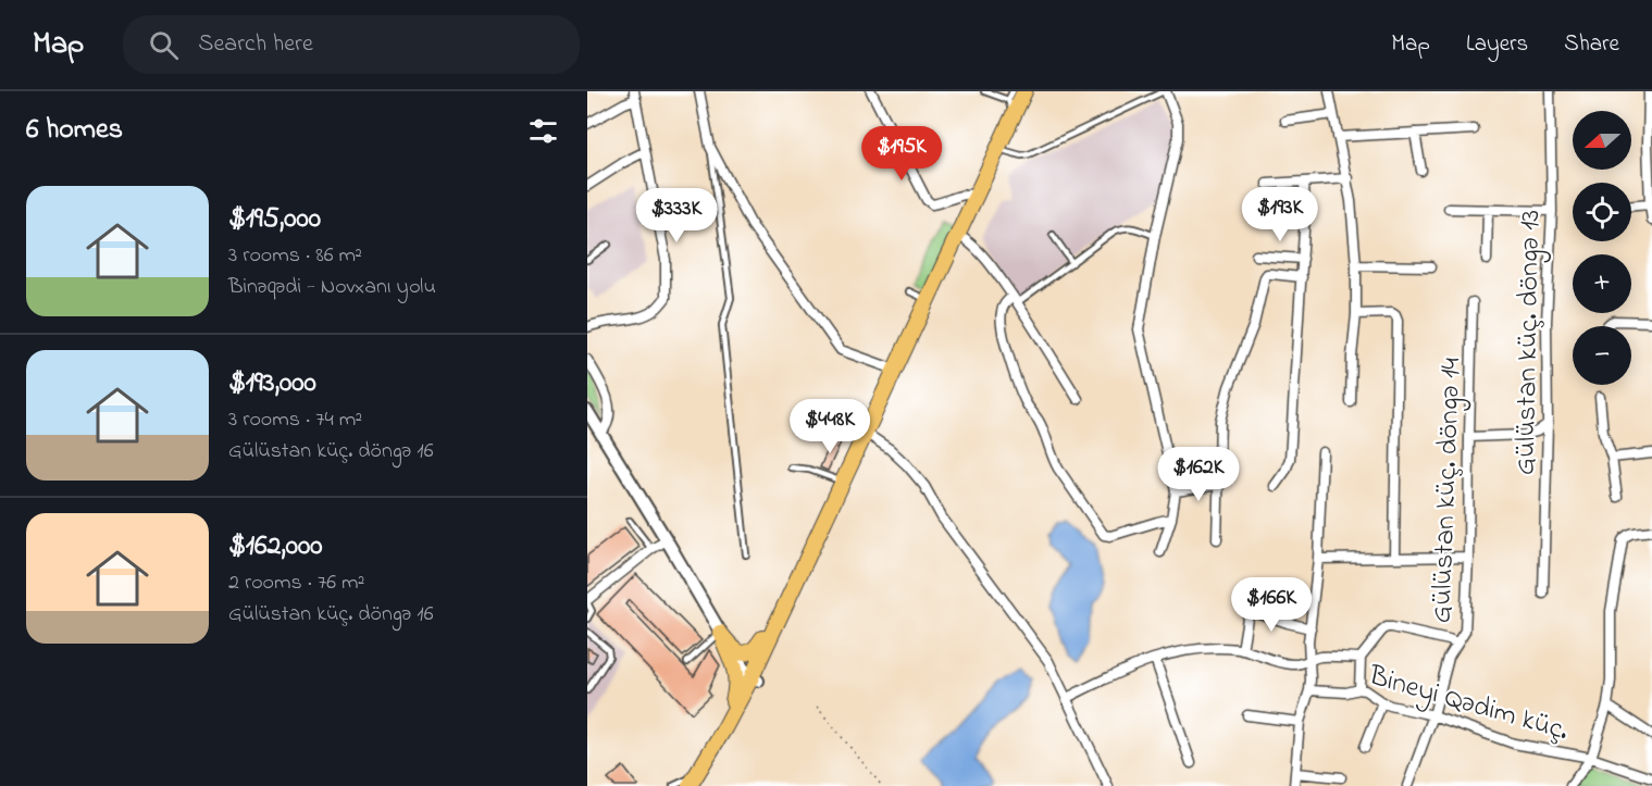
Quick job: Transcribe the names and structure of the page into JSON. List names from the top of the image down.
{
  "streets": {
    "street": ["Gülüstan küç. döngə 13", "Gülüstan küç. döngə 14", "Bineyi Qədim küç."]
  },
  "crossings": [
    ["Gülüstan küç. döngə 14", "Bineyi Qədim küç."]
  ],
  "north": "left",
  "page": {
    "header": "Map",
    "search": "Search here",
    "nav": ["Map", "Layers", "Share"],
    "heading": "6 homes",
    "map_buttons": ["+", "−"],
    "price": [
      "$195K",
      "$193K",
      "$333K",
      "$448K",
      "$162K",
      "$166K"
    ],
    "list": [
      {
        "name": "$195,000",
        "note": "3 rooms · 86 m² · Binəqədi - Novxanı yolu"
      },
      {
        "name": "$193,000",
        "note": "3 rooms · 74 m² · Gülüstan küç. döngə 16"
      },
      {
        "name": "$162,000",
        "note": "2 rooms · 76 m² · Gülüstan küç. döngə 16"
      }
    ]
  }
}
